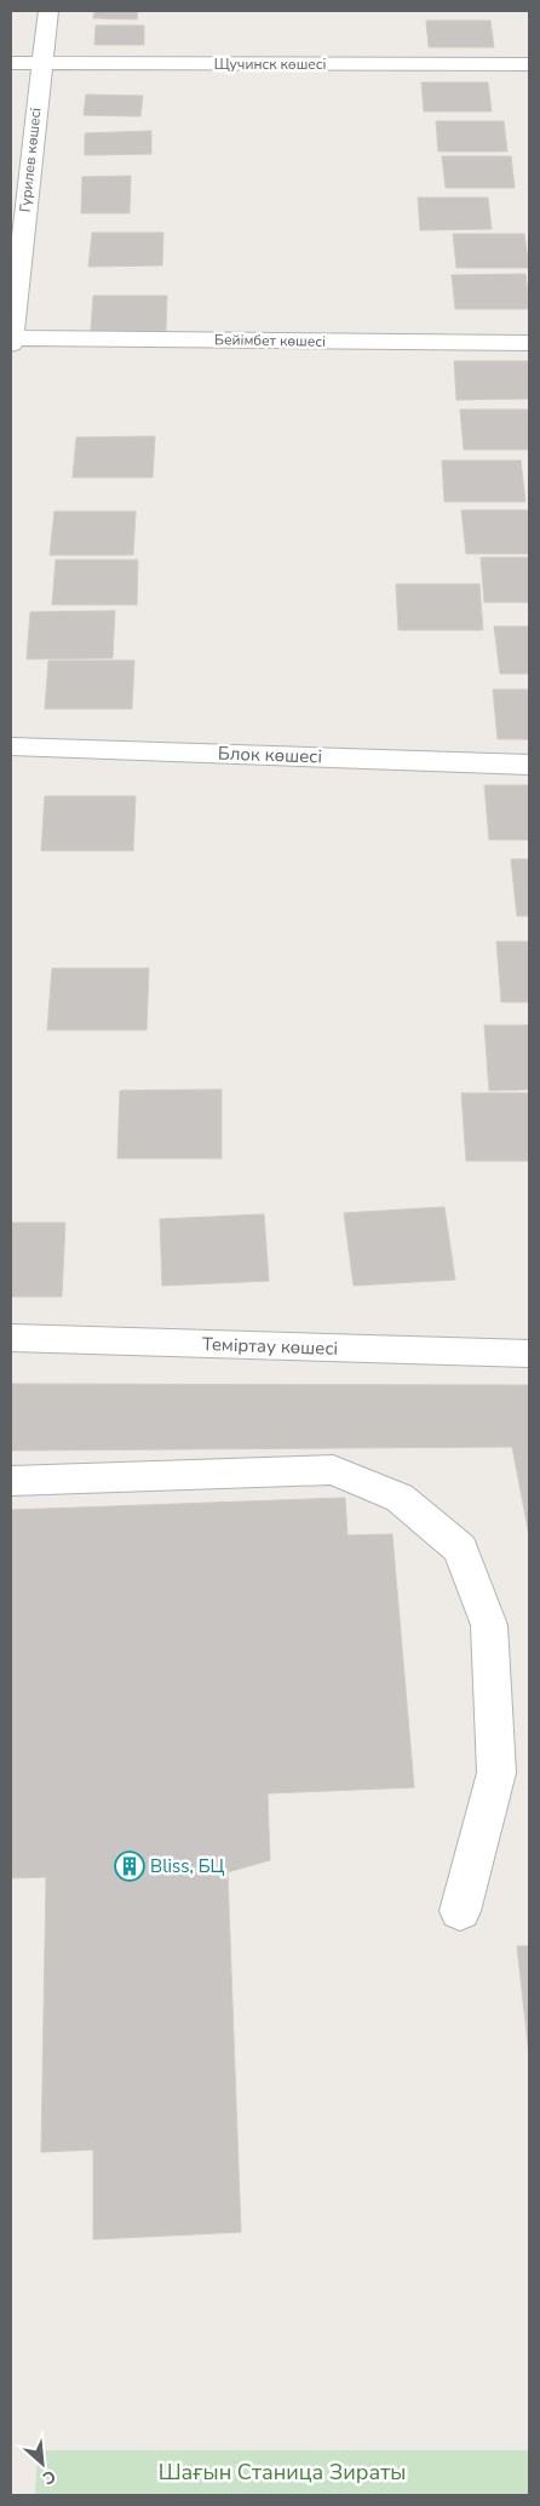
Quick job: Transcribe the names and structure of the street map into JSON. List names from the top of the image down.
{
  "streets": {
    "street": [
      "Щучинск көшесі",
      "Гурилев көшесі",
      "Бейімбет көшесі",
      "Блок көшесі",
      "Теміртау көшесі"
    ]
  },
  "crossings": [
    ["Щучинск көшесі", "Гурилев көшесі"],
    ["Гурилев көшесі", "Бейімбет көшесі"]
  ],
  "parks": ["Шағын Станица Зираты"],
  "places": {
    "building": ["Bliss, БЦ"]
  },
  "north": "bottom right"
}
